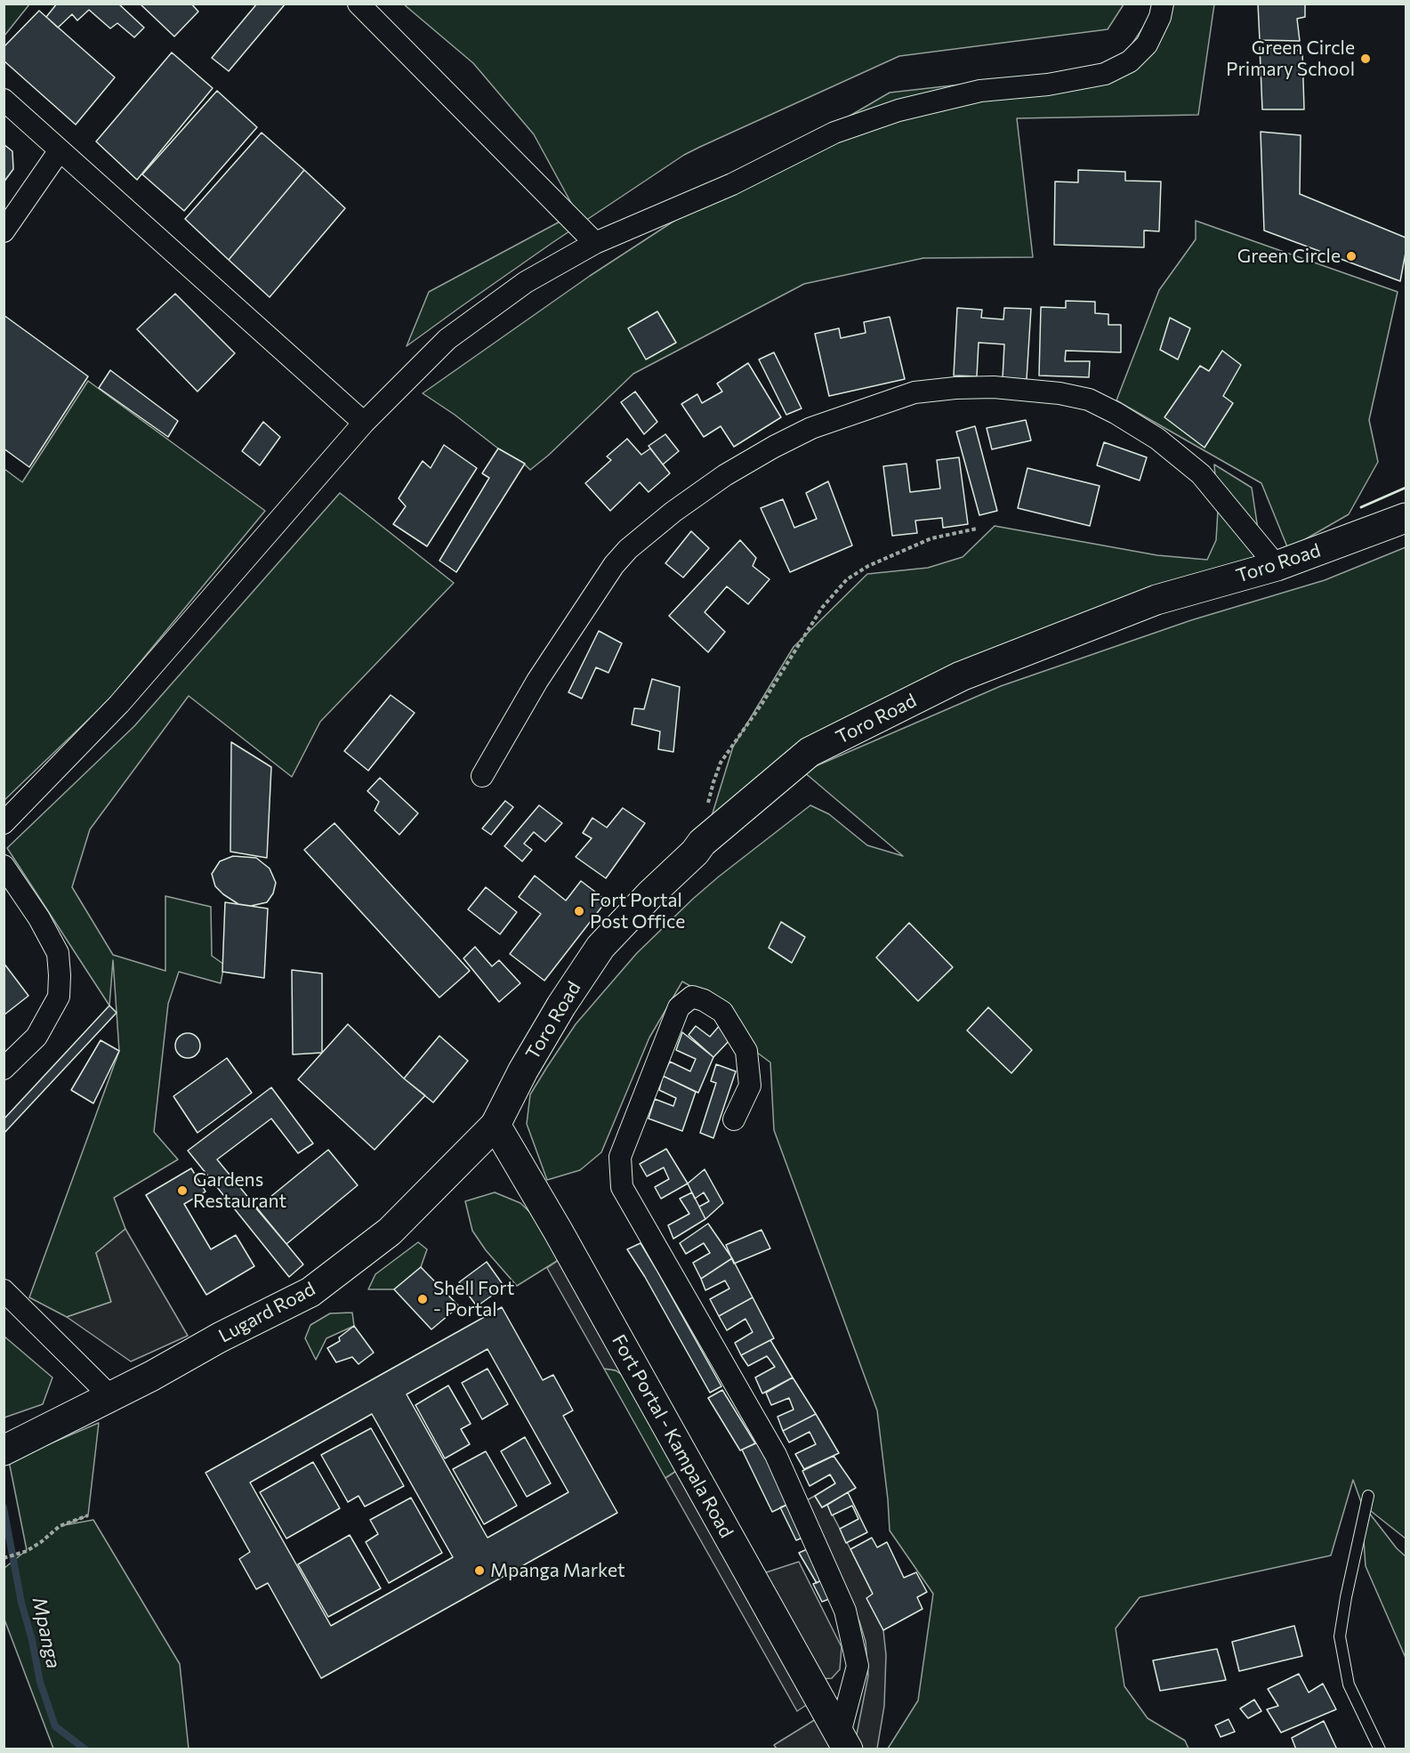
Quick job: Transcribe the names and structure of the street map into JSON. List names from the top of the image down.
{
  "streets": {
    "main road": ["Toro Road", "Lugard Road", "Fort Portal - Kampala Road"]
  },
  "crossings": [
    ["Toro Road", "Lugard Road"],
    ["Toro Road", "Fort Portal - Kampala Road"],
    ["Lugard Road", "Fort Portal - Kampala Road"]
  ],
  "water": ["Mpanga"],
  "places": [
    "Green Circle Primary School",
    "Green Circle",
    "Fort Portal Post Office",
    "Gardens Restaurant",
    "Shell Fort - Portal",
    "Mpanga Market"
  ]
}
